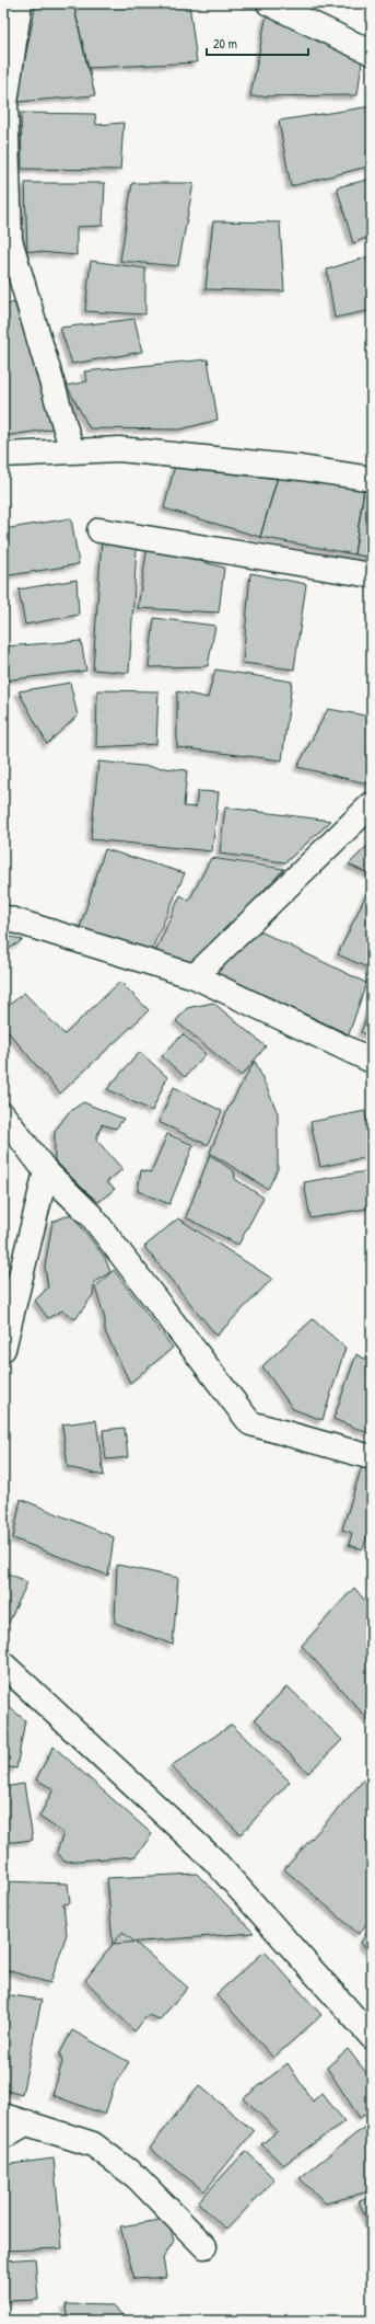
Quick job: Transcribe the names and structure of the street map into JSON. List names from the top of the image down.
{
  "scale_bar": "20 m"
}
